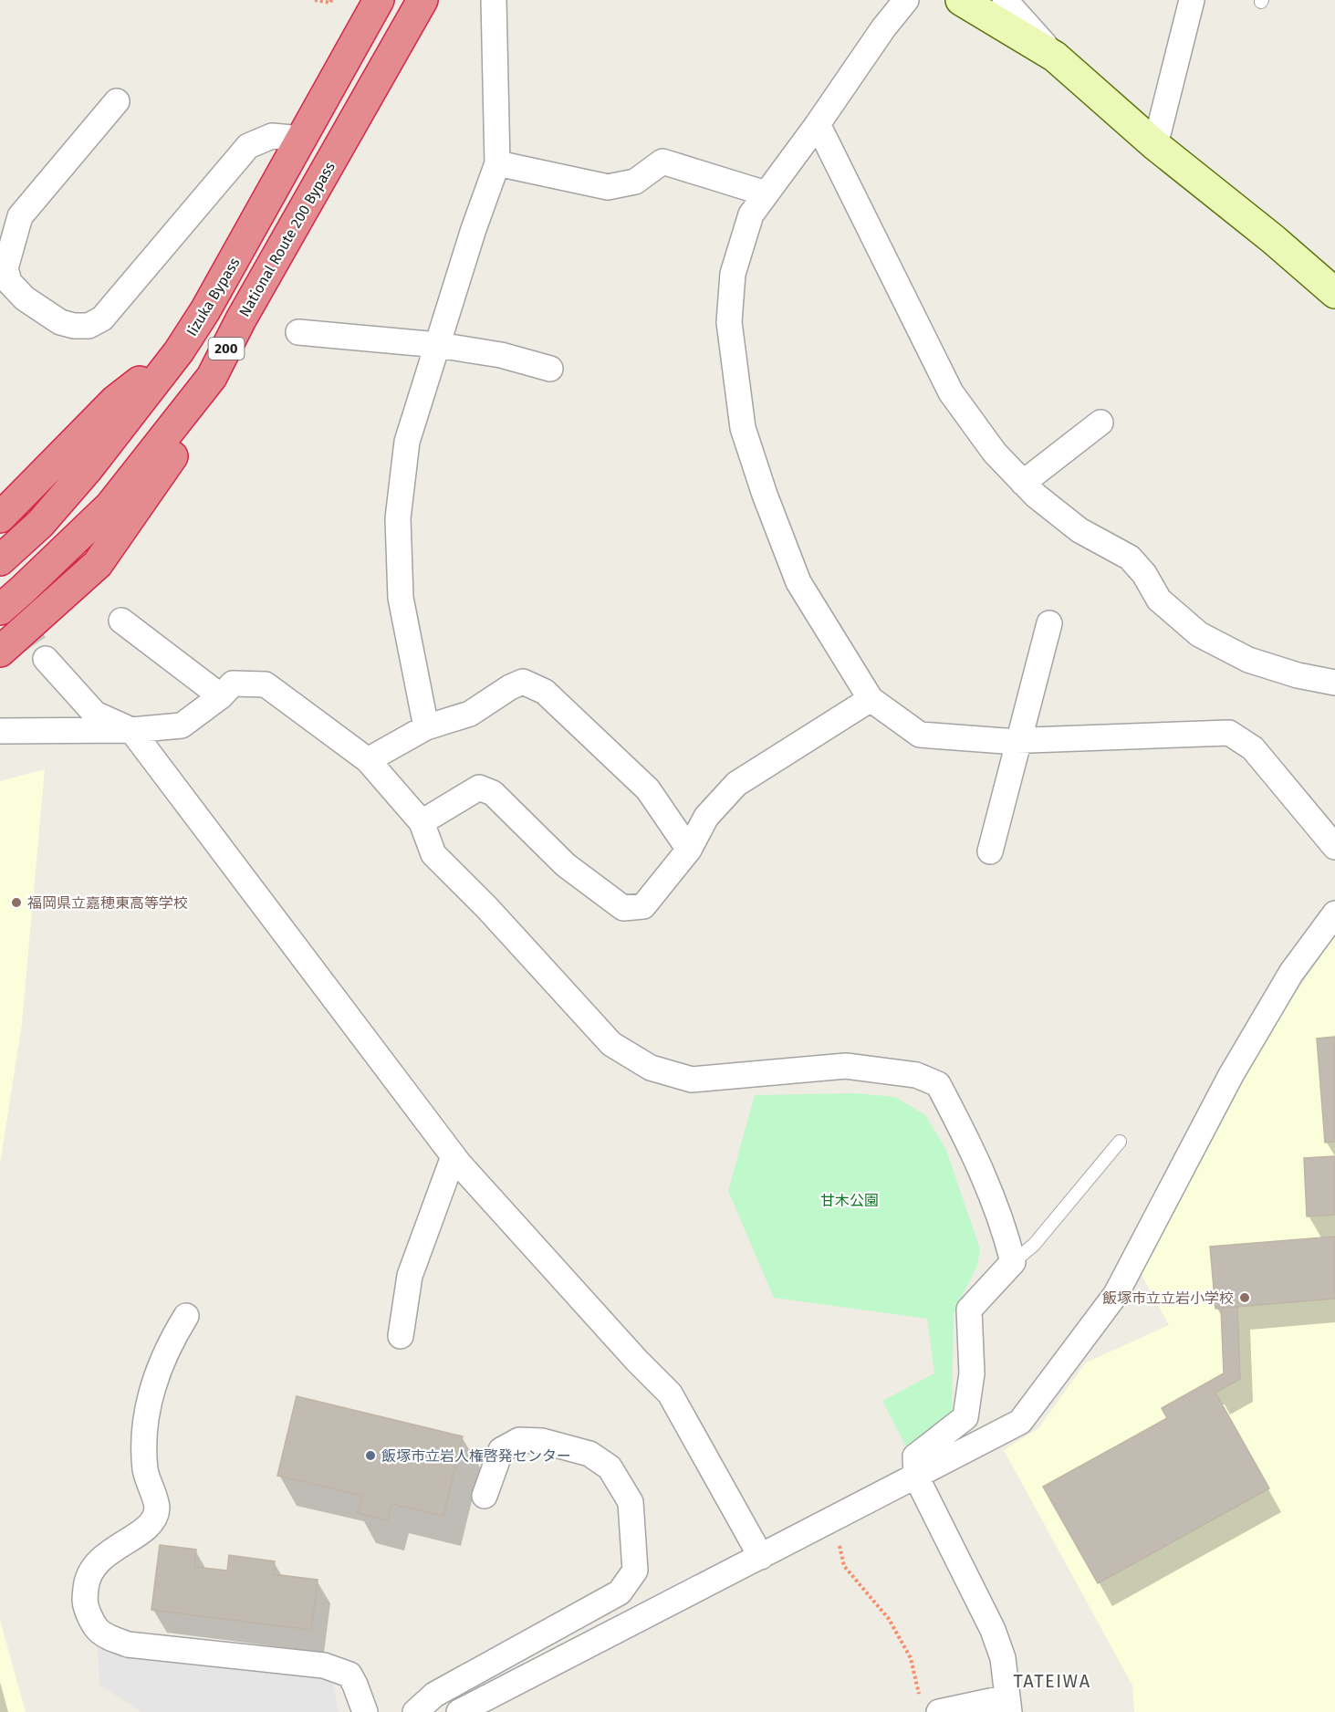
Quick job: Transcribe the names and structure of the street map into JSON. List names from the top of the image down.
{
  "streets": {
    "highway": ["National Route 200 Bypass", "Iizuka Bypass", "200"]
  },
  "districts": ["TATEIWA"],
  "parks": ["甘木公園"],
  "places": ["福岡県立嘉穂東高等学校", "飯塚市立立岩小学校", "飯塚市立岩人権啓発センター"]
}
